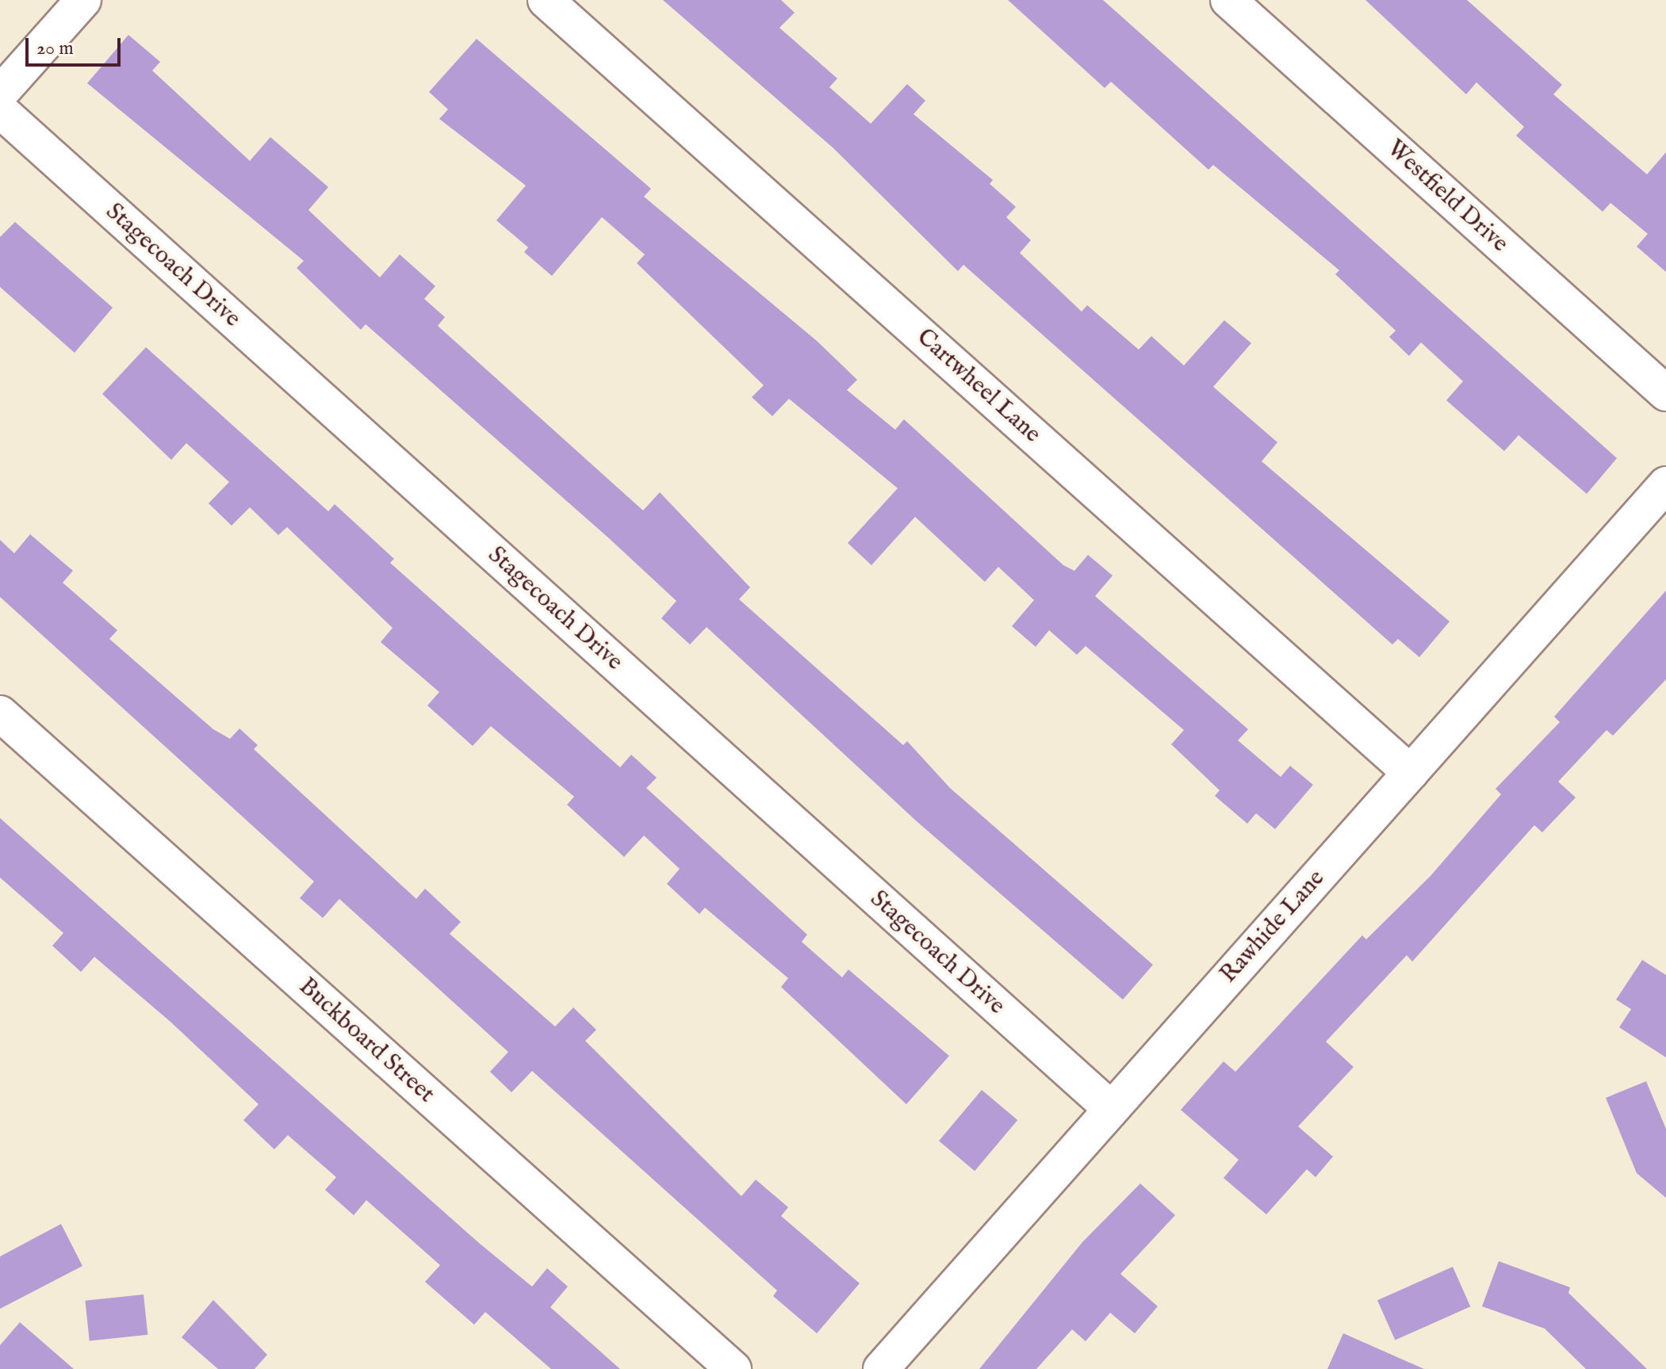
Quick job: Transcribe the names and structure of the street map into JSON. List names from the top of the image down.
{
  "streets": {
    "street": [
      "Westfield Drive",
      "Stagecoach Drive",
      "Cartwheel Lane",
      "Rawhide Lane",
      "Buckboard Street"
    ]
  },
  "crossings": [
    ["Stagecoach Drive", "Rawhide Lane"],
    ["Cartwheel Lane", "Rawhide Lane"]
  ],
  "scale_bar": "20 m"
}
